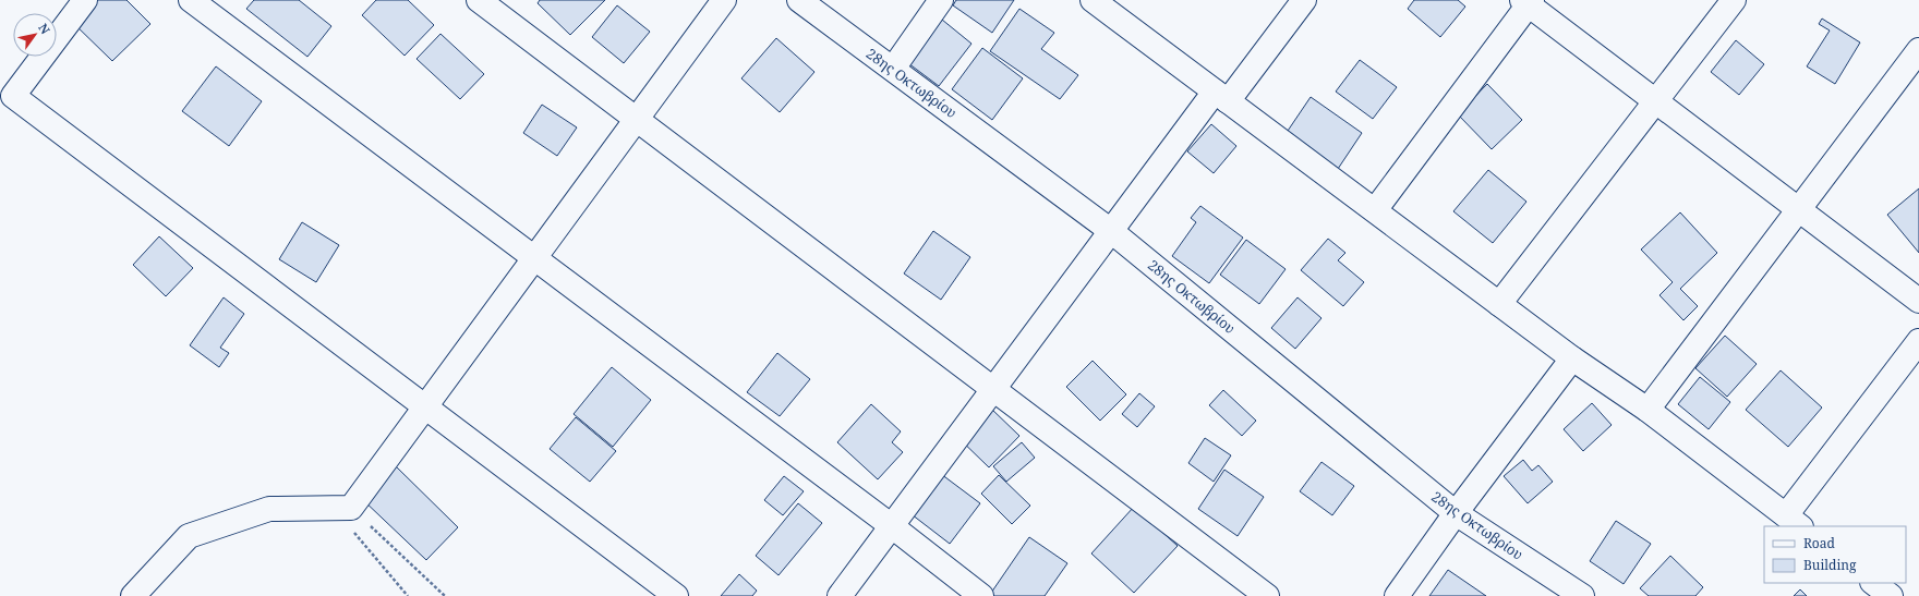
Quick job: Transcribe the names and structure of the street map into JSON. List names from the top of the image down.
{
  "streets": {
    "street": ["28ης Οκτωβρίου"]
  },
  "legend": ["Road", "Building"],
  "north": "top right"
}
